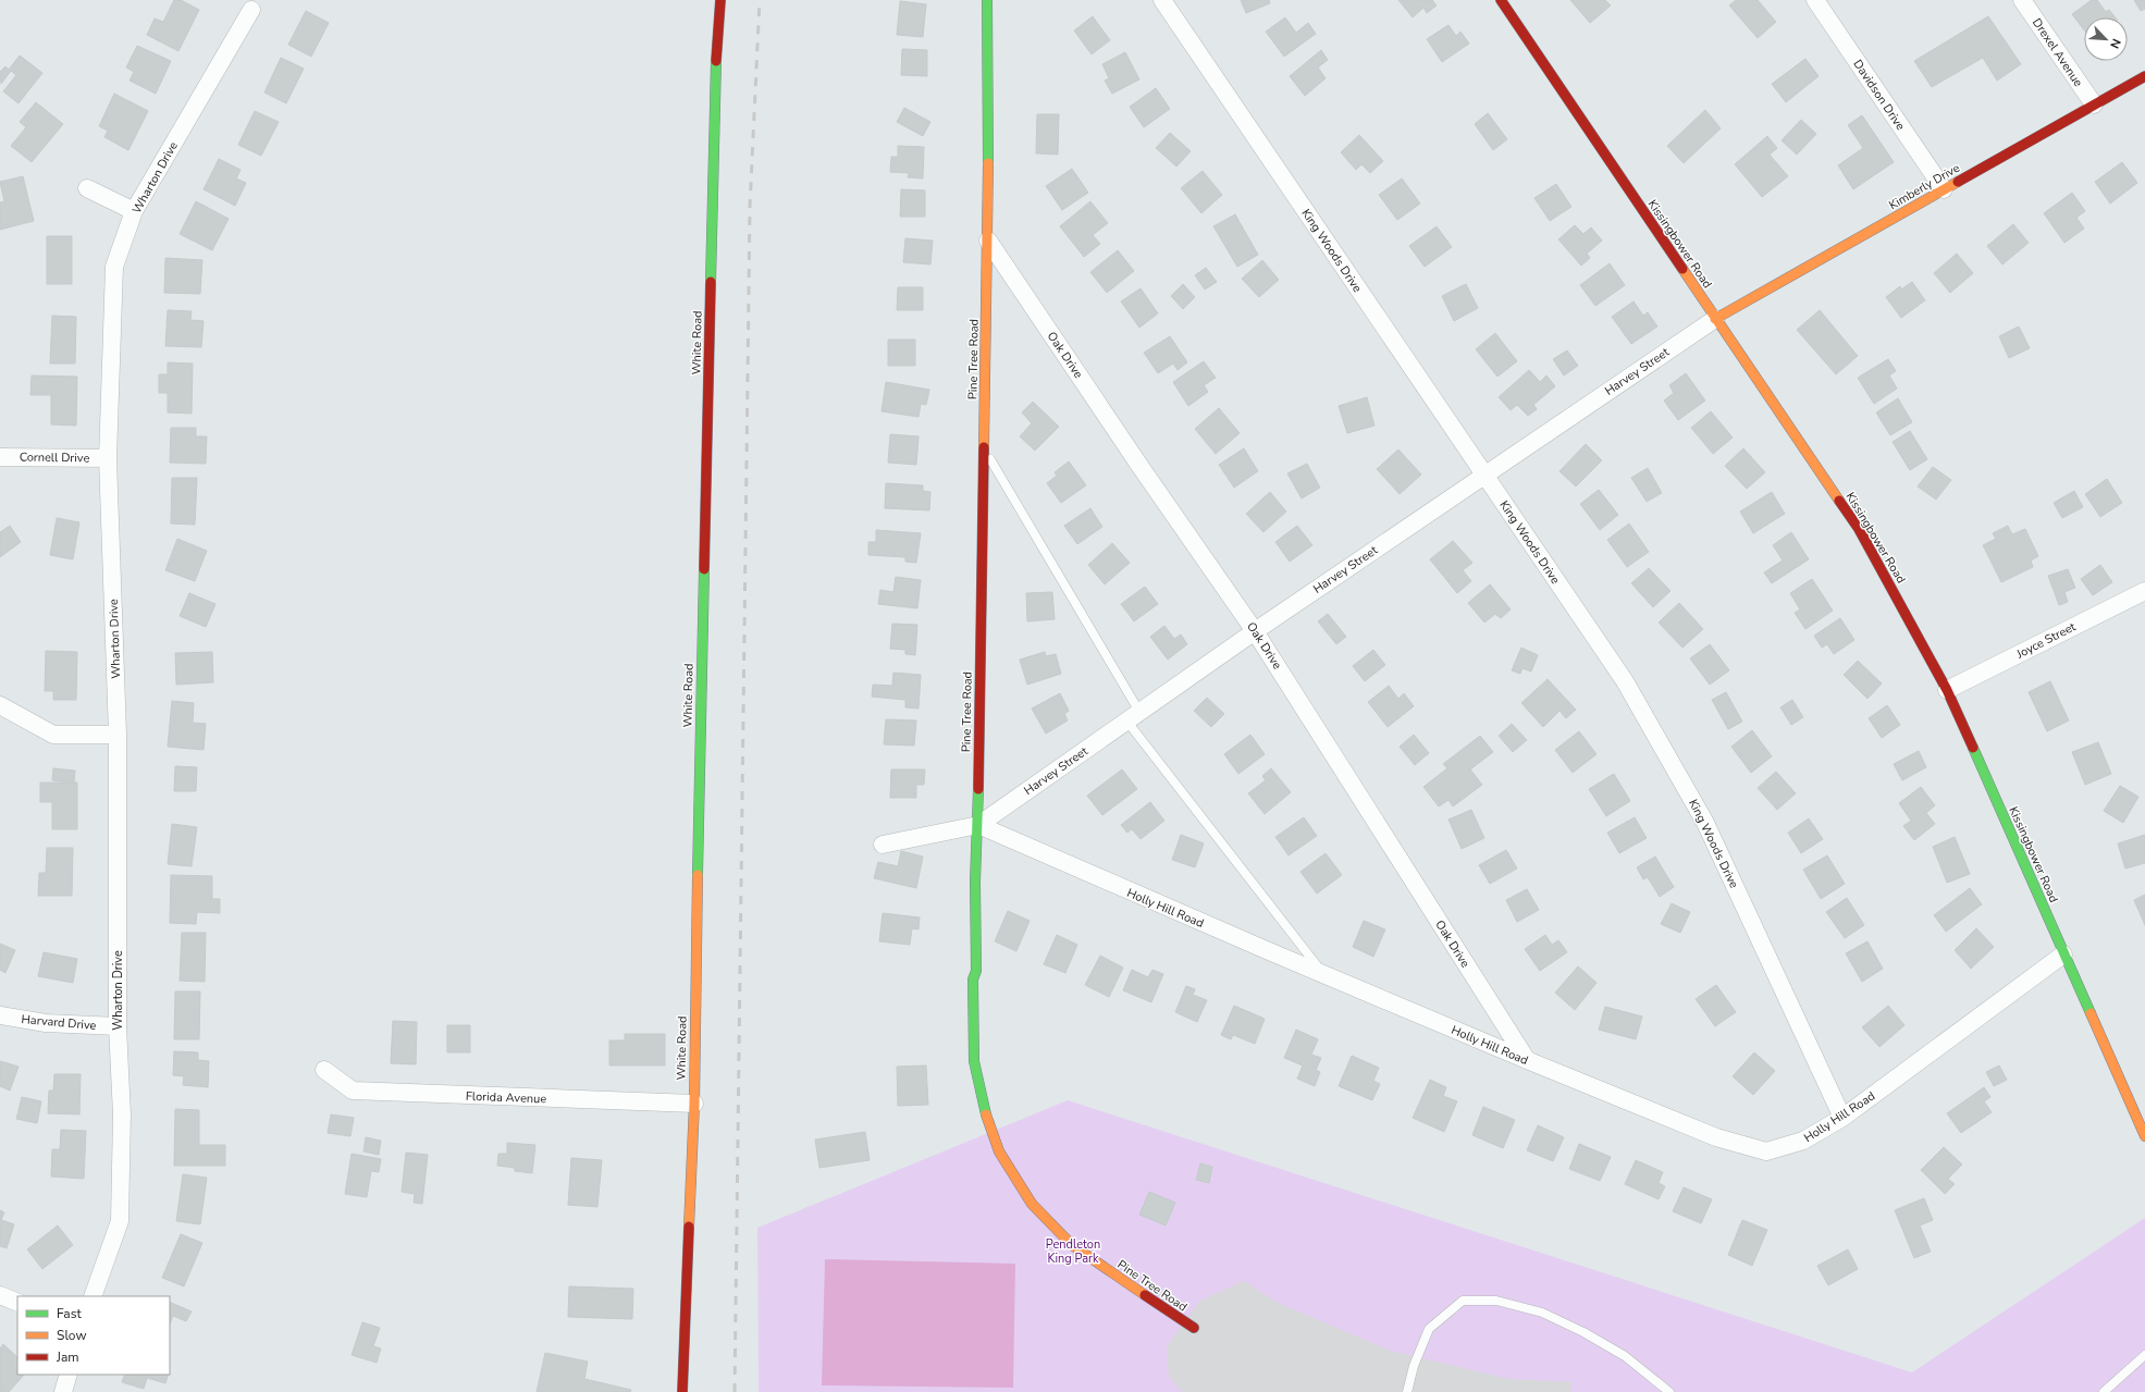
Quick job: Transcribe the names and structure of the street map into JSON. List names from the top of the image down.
{
  "streets": {
    "street": [
      "Drexel Avenue",
      "Davidson Drive",
      "Wharton Drive",
      "Kimberly Drive",
      "Kissingbower Road",
      "King Woods Drive",
      "White Road",
      "Oak Drive",
      "Pine Tree Road",
      "Harvey Street",
      "Cornell Drive",
      "Joyce Street",
      "Holly Hill Road",
      "Harvard Drive",
      "Florida Avenue"
    ]
  },
  "crossings": [
    ["Drexel Avenue", "Kimberly Drive"],
    ["Davidson Drive", "Kimberly Drive"],
    ["Wharton Drive", "Cornell Drive"],
    ["Wharton Drive", "Harvard Drive"],
    ["Kimberly Drive", "Kissingbower Road"],
    ["Kimberly Drive", "Harvey Street"],
    ["Kissingbower Road", "Harvey Street"],
    ["Kissingbower Road", "Joyce Street"],
    ["Kissingbower Road", "Holly Hill Road"],
    ["King Woods Drive", "Harvey Street"],
    ["King Woods Drive", "Holly Hill Road"],
    ["White Road", "Florida Avenue"],
    ["Oak Drive", "Pine Tree Road"],
    ["Oak Drive", "Harvey Street"],
    ["Oak Drive", "Holly Hill Road"],
    ["Pine Tree Road", "Harvey Street"],
    ["Pine Tree Road", "Holly Hill Road"],
    ["Harvey Street", "Holly Hill Road"]
  ],
  "parks": ["Pendleton King Park"],
  "legend": ["Fast", "Slow", "Jam"],
  "north": "bottom right"
}
